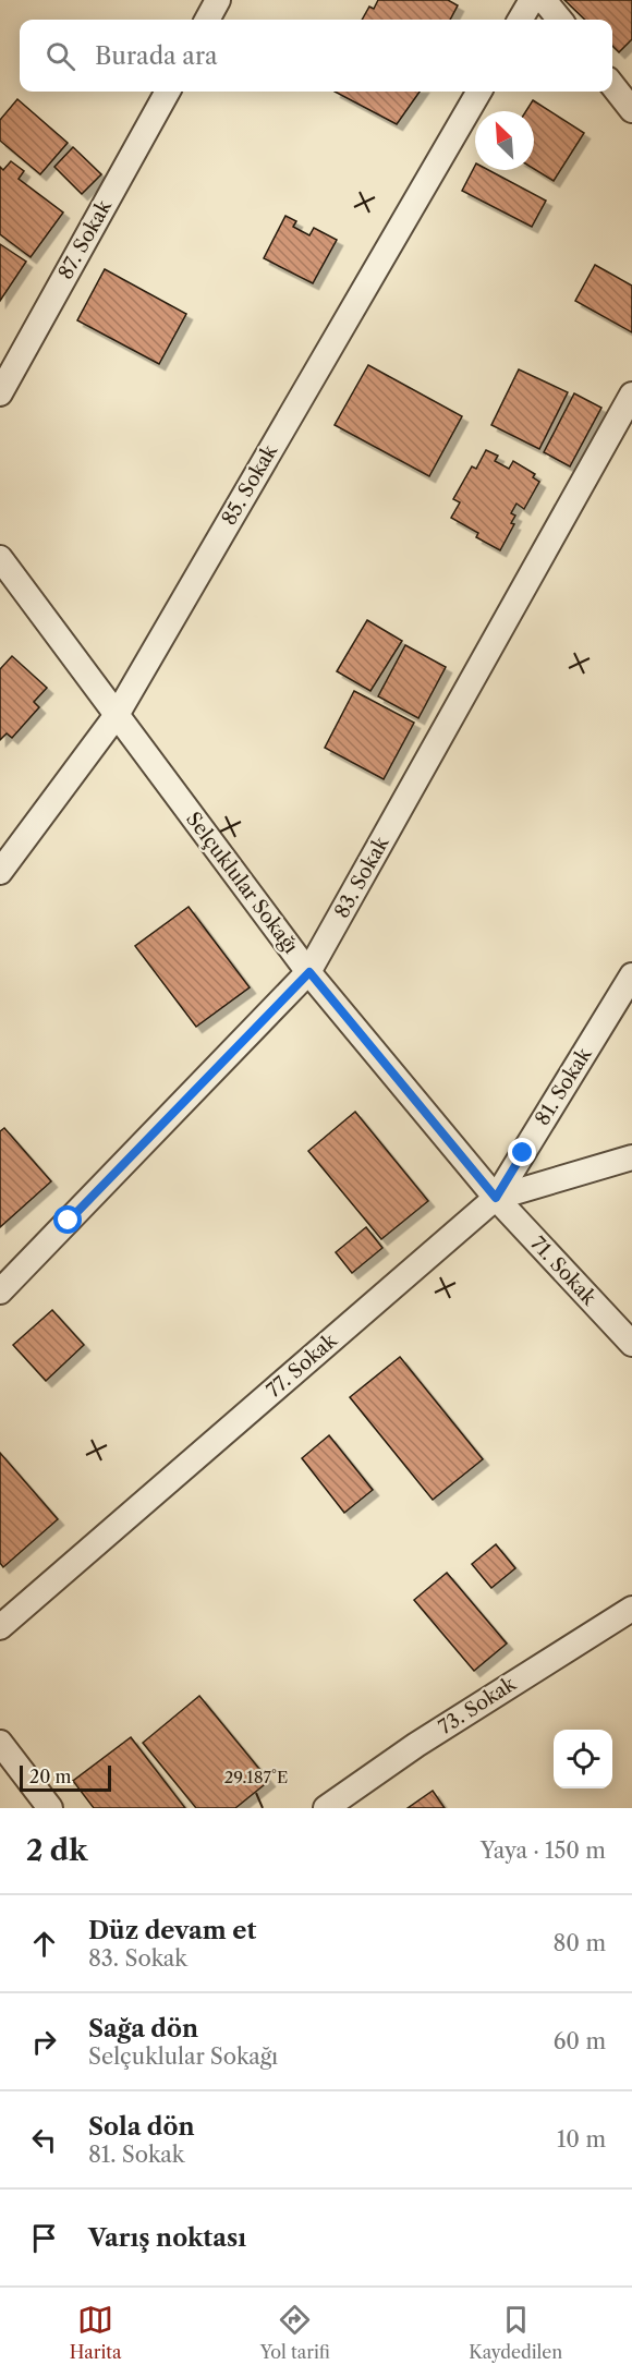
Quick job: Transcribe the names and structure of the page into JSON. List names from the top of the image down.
{
  "streets": {
    "street": [
      "87. Sokak",
      "85. Sokak",
      "83. Sokak",
      "Selçuklular Sokağı",
      "81. Sokak",
      "71. Sokak",
      "77. Sokak",
      "73. Sokak"
    ]
  },
  "crossings": [
    ["85. Sokak", "Selçuklular Sokağı"],
    ["83. Sokak", "Selçuklular Sokağı"],
    ["Selçuklular Sokağı", "81. Sokak"],
    ["Selçuklular Sokağı", "71. Sokak"],
    ["Selçuklular Sokağı", "77. Sokak"],
    ["81. Sokak", "71. Sokak"],
    ["81. Sokak", "77. Sokak"],
    ["71. Sokak", "77. Sokak"]
  ],
  "scale_bar": "20 m",
  "north": "top left",
  "page": {
    "search": "Burada ara",
    "scale": "20 m",
    "heading": ["2 dk", "Yaya · 150 m"],
    "list": [
      ["Düz devam et", "83. Sokak", "80 m"],
      ["Sağa dön", "Selçuklular Sokağı", "60 m"],
      ["Sola dön", "81. Sokak", "10 m"],
      "Varış noktası"
    ],
    "nav": ["Harita", "Yol tarifi", "Kaydedilen"]
  },
  "coordinates": ["29.187°E"]
}
